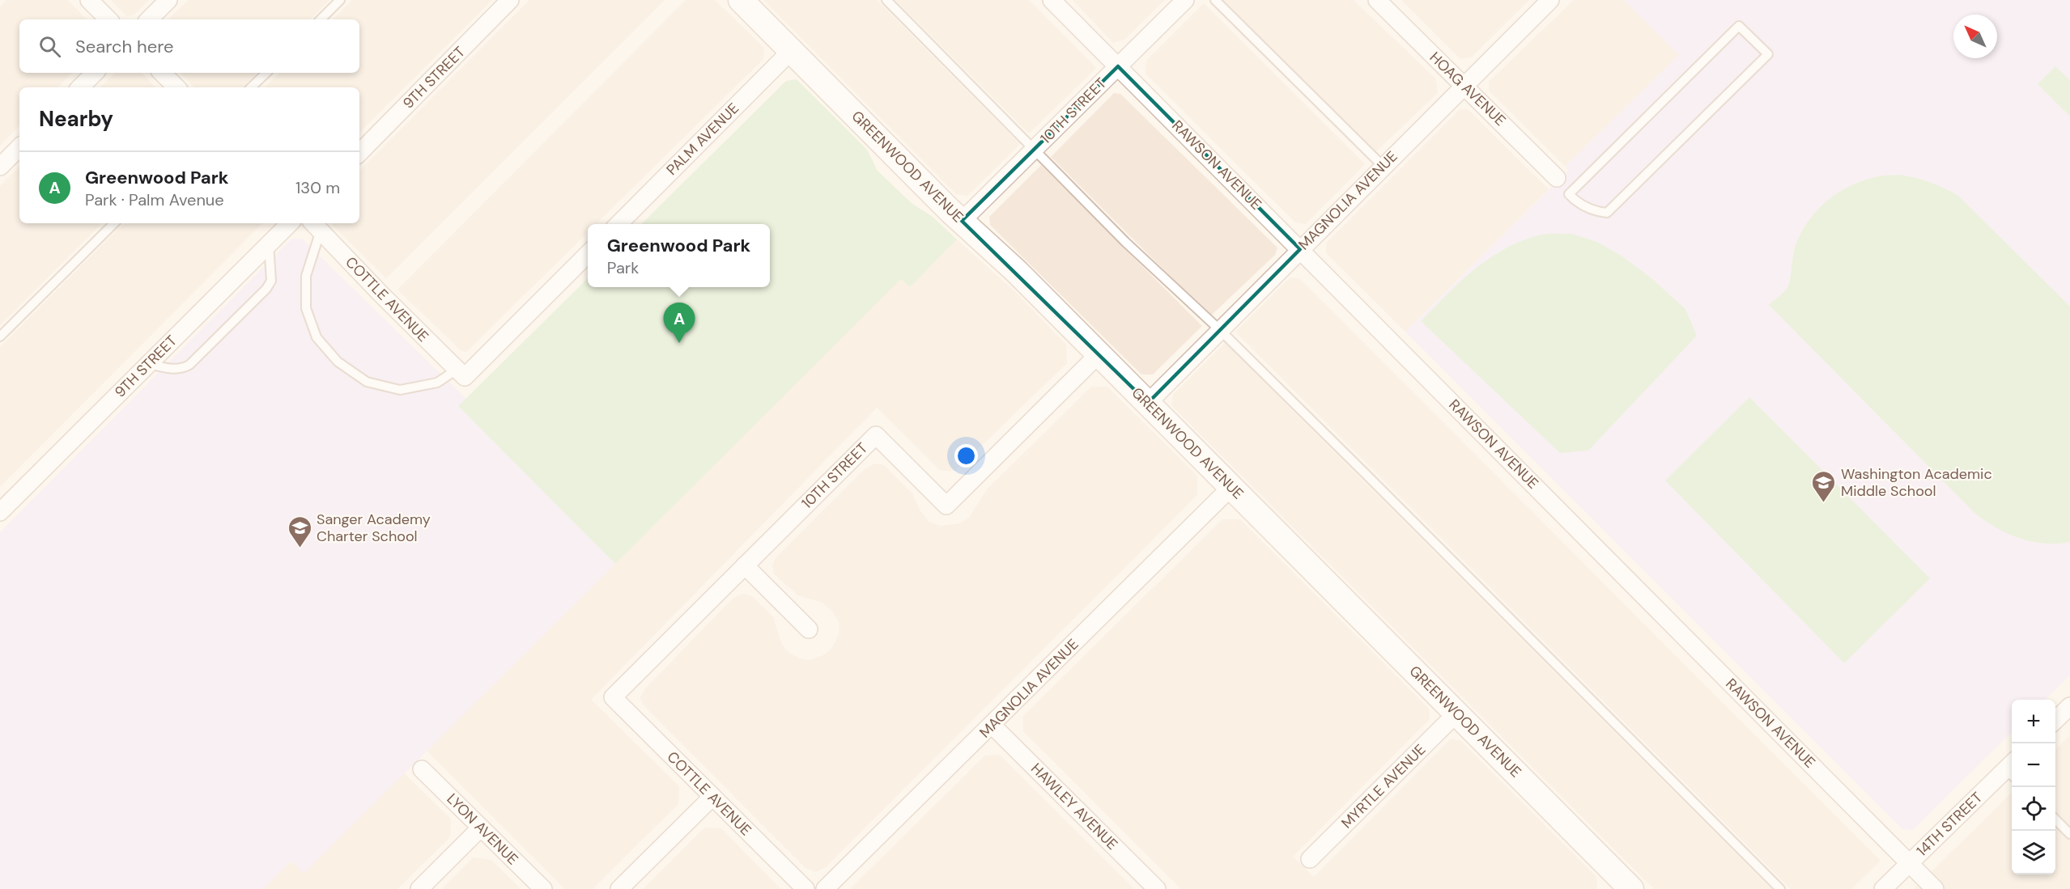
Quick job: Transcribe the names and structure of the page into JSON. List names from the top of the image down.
{
  "streets": {
    "street": [
      "9TH STREET",
      "HOAG AVENUE",
      "10TH STREET",
      "PALM AVENUE",
      "RAWSON AVENUE",
      "GREENWOOD AVENUE",
      "MAGNOLIA AVENUE",
      "COTTLE AVENUE",
      "MYRTLE AVENUE",
      "HAWLEY AVENUE",
      "14TH STREET",
      "LYON AVENUE"
    ]
  },
  "crossings": [
    ["HOAG AVENUE", "MAGNOLIA AVENUE"],
    ["10TH STREET", "RAWSON AVENUE"],
    ["10TH STREET", "GREENWOOD AVENUE"],
    ["10TH STREET", "COTTLE AVENUE"],
    ["PALM AVENUE", "GREENWOOD AVENUE"],
    ["RAWSON AVENUE", "MAGNOLIA AVENUE"],
    ["RAWSON AVENUE", "14TH STREET"],
    ["GREENWOOD AVENUE", "MAGNOLIA AVENUE"],
    ["GREENWOOD AVENUE", "MYRTLE AVENUE"],
    ["MAGNOLIA AVENUE", "HAWLEY AVENUE"]
  ],
  "places": {
    "school or university": ["Washington Academic Middle School", "Sanger Academy Charter School"]
  },
  "north": "top left",
  "page": {
    "search": "Search here",
    "heading": "Nearby",
    "list": [
      {
        "mark": "A",
        "name": "Greenwood Park",
        "note": "Park · Palm Avenue",
        "value": "130 m"
      }
    ],
    "popup": ["Greenwood Park", "Park"],
    "pins": "A",
    "map_buttons": ["+", "−"]
  }
}
